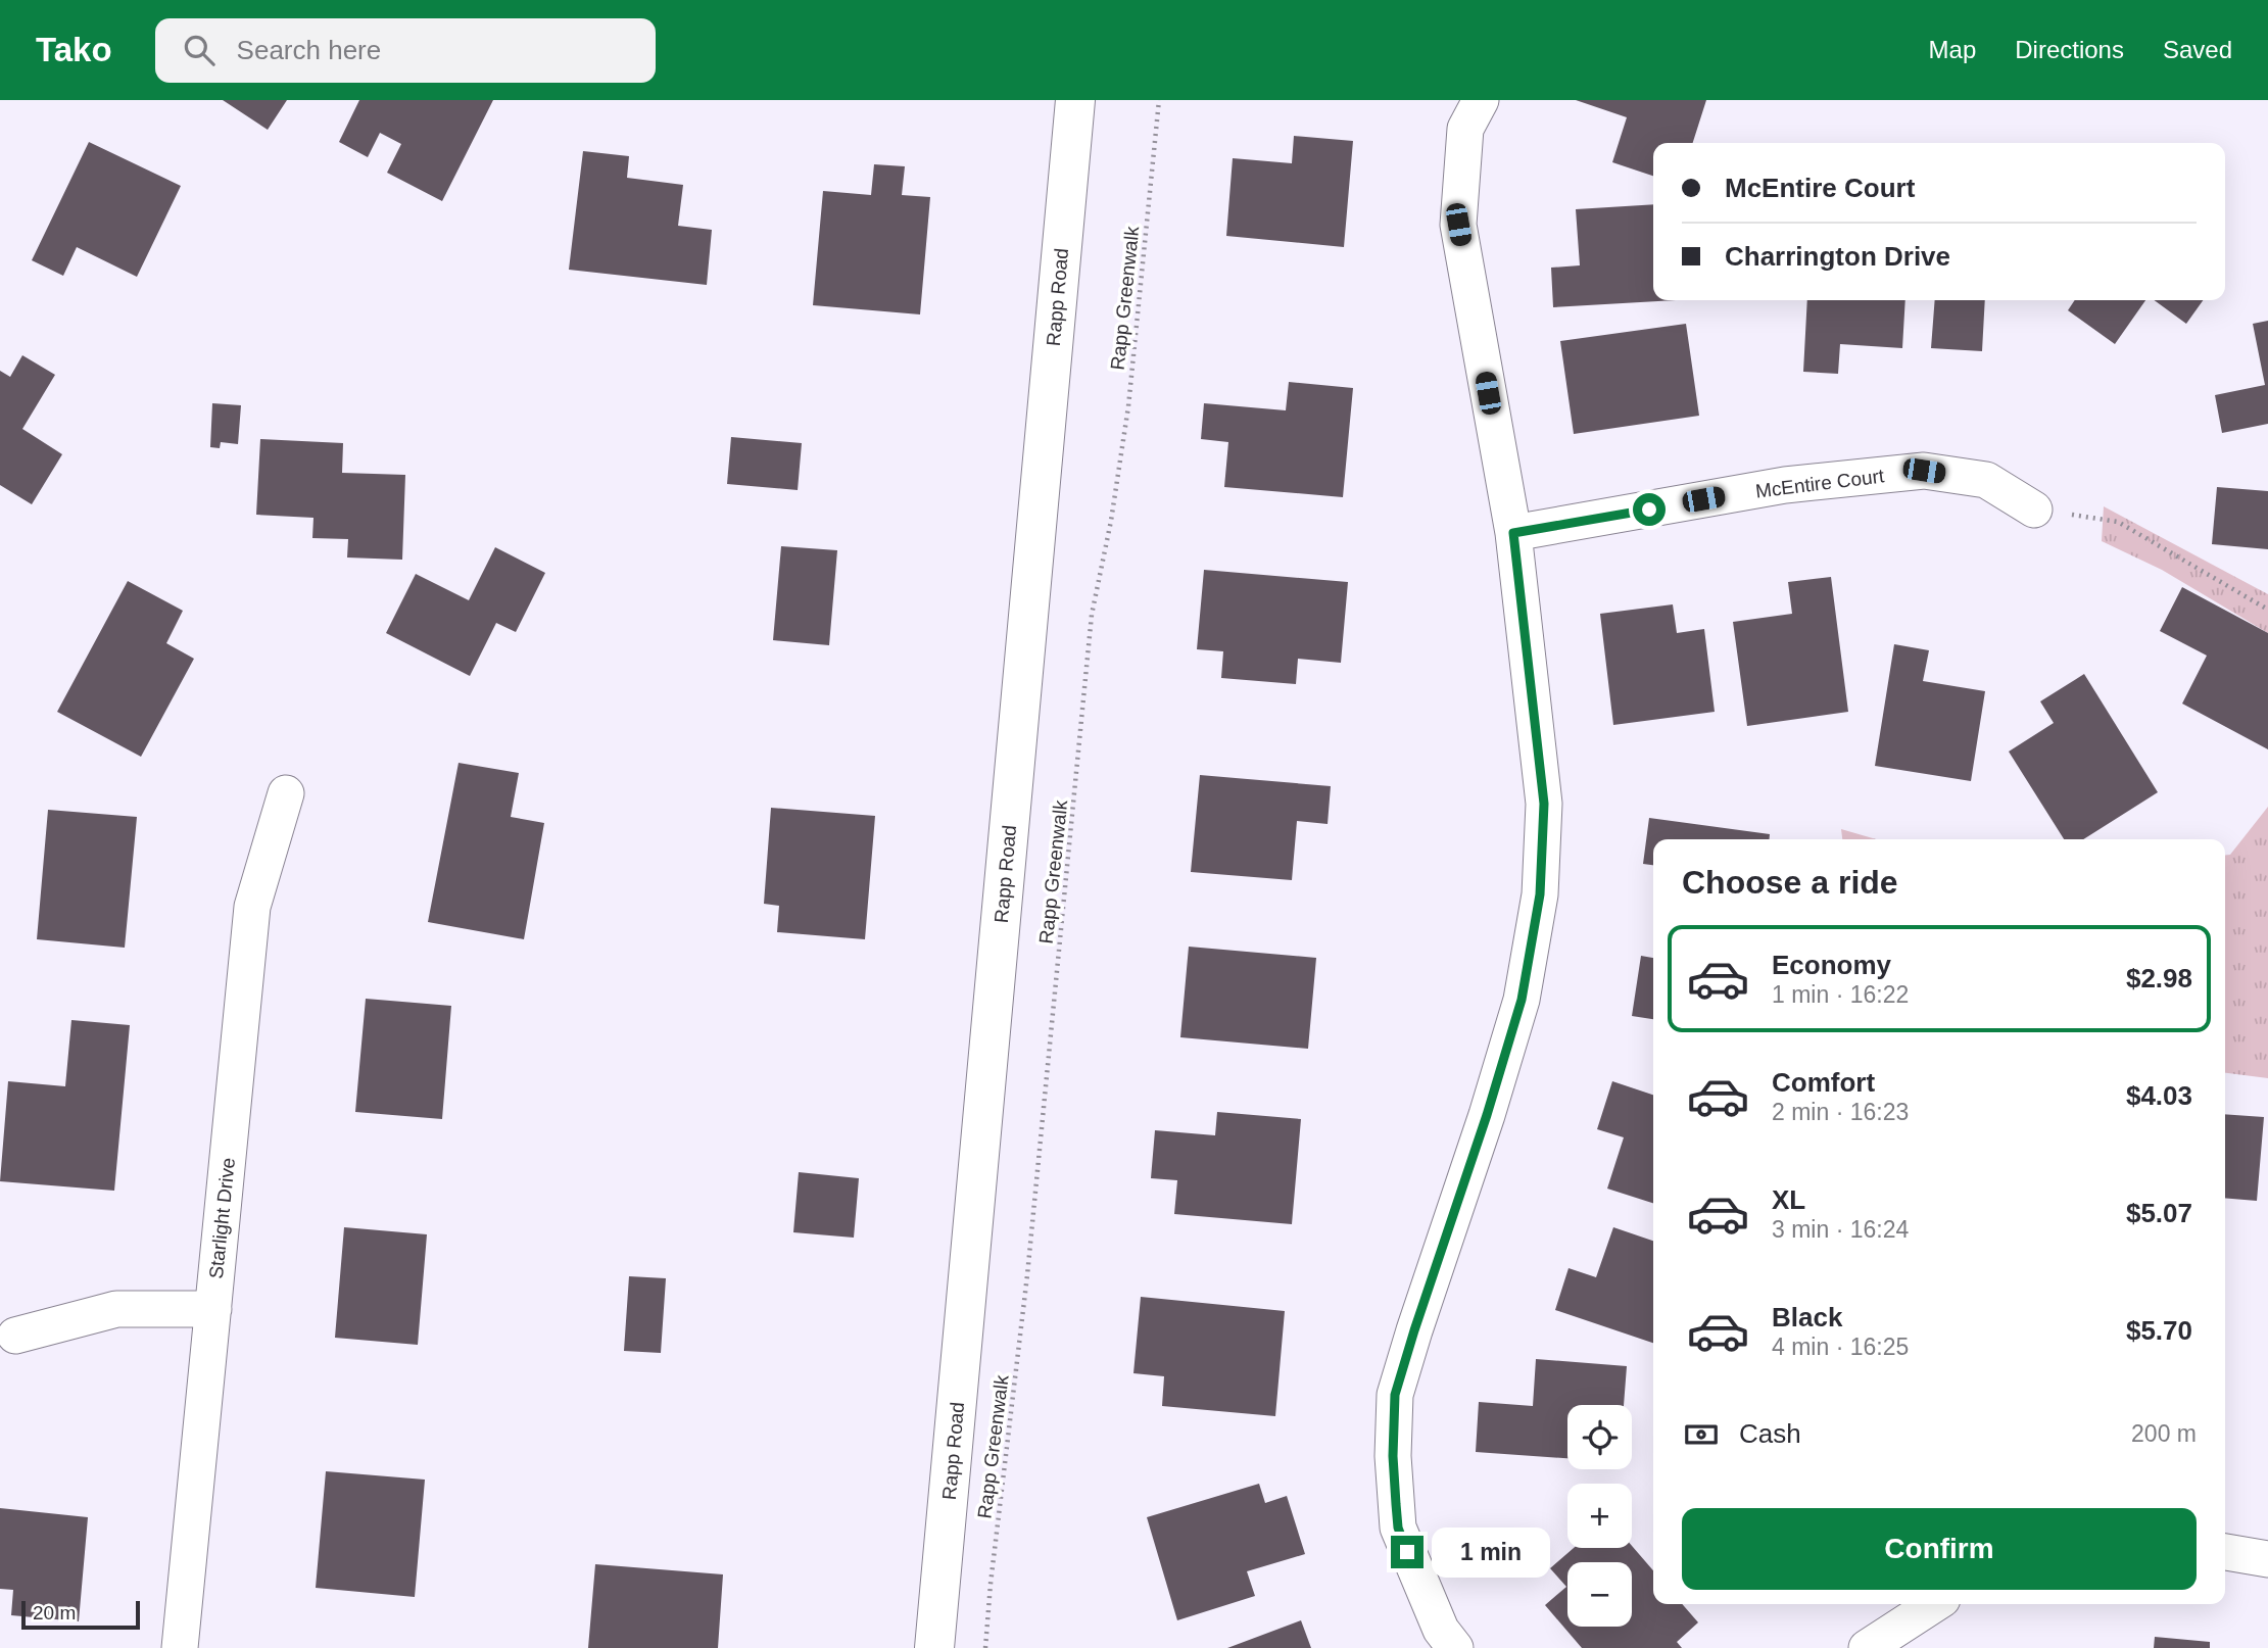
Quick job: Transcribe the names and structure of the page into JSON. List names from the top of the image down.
{
  "streets": {
    "street": ["Rapp Road", "McEntire Court", "Starlight Drive"],
    "path": ["Rapp Greenwalk"]
  },
  "scale_bar": "20 m",
  "page": {
    "header": "Tako",
    "search": "Search here",
    "nav": ["Map", "Directions", "Saved"],
    "banner": ["McEntire Court", "Charrington Drive"],
    "heading": "Choose a ride",
    "list": [
      {
        "name": "Economy",
        "note": "1 min · 16:22",
        "value": "$2.98"
      },
      {
        "name": "Comfort",
        "note": "2 min · 16:23",
        "value": "$4.03"
      },
      {
        "name": "XL",
        "note": "3 min · 16:24",
        "value": "$5.07"
      },
      {
        "name": "Black",
        "note": "4 min · 16:25",
        "value": "$5.70"
      }
    ],
    "pay": ["Cash", "200 m"],
    "map_buttons": ["+", "−"],
    "buttons": "Confirm",
    "bubble": "1 min",
    "scale": "20 m"
  }
}
